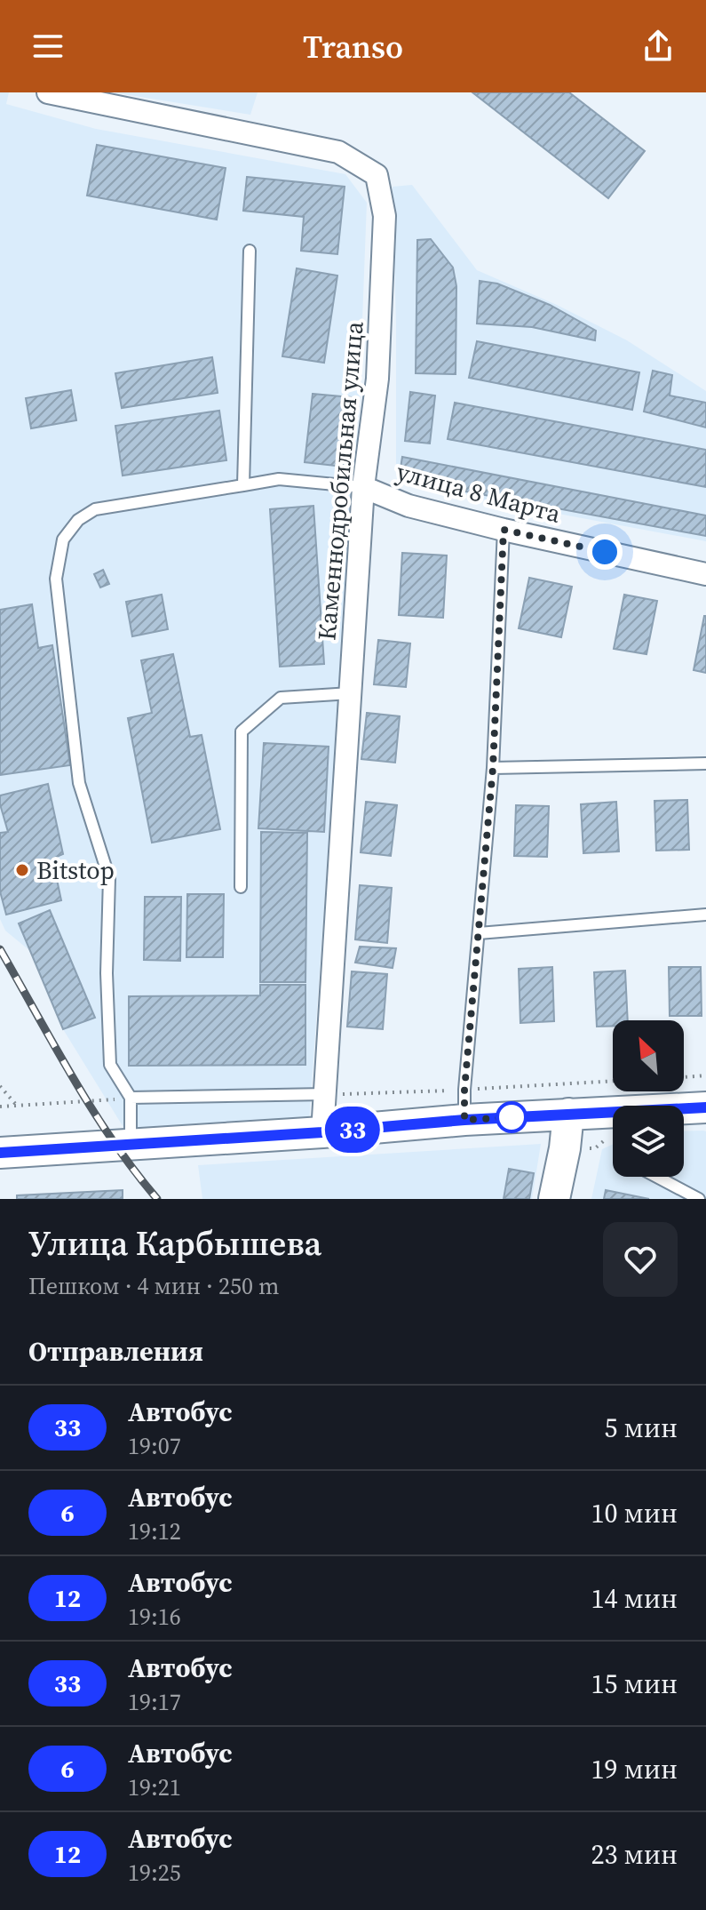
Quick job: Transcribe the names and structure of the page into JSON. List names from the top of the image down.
{
  "streets": {
    "street": ["Каменнодробильная улица", "улица 8 Марта"]
  },
  "crossings": [
    ["Каменнодробильная улица", "улица 8 Марта"]
  ],
  "places": ["Bitstop"],
  "lines": ["bus line 33"],
  "north": "top left",
  "page": {
    "header": "Transo",
    "on_map": "33",
    "heading": [
      ["Улица Карбышева", "Пешком · 4 мин · 250 m"],
      "Отправления"
    ],
    "list": [
      {
        "mark": "33",
        "name": "Автобус",
        "note": "19:07",
        "value": "5 мин"
      },
      {
        "mark": "6",
        "name": "Автобус",
        "note": "19:12",
        "value": "10 мин"
      },
      {
        "mark": "12",
        "name": "Автобус",
        "note": "19:16",
        "value": "14 мин"
      },
      {
        "mark": "33",
        "name": "Автобус",
        "note": "19:17",
        "value": "15 мин"
      },
      {
        "mark": "6",
        "name": "Автобус",
        "note": "19:21",
        "value": "19 мин"
      },
      {
        "mark": "12",
        "name": "Автобус",
        "note": "19:25",
        "value": "23 мин"
      }
    ]
  }
}
